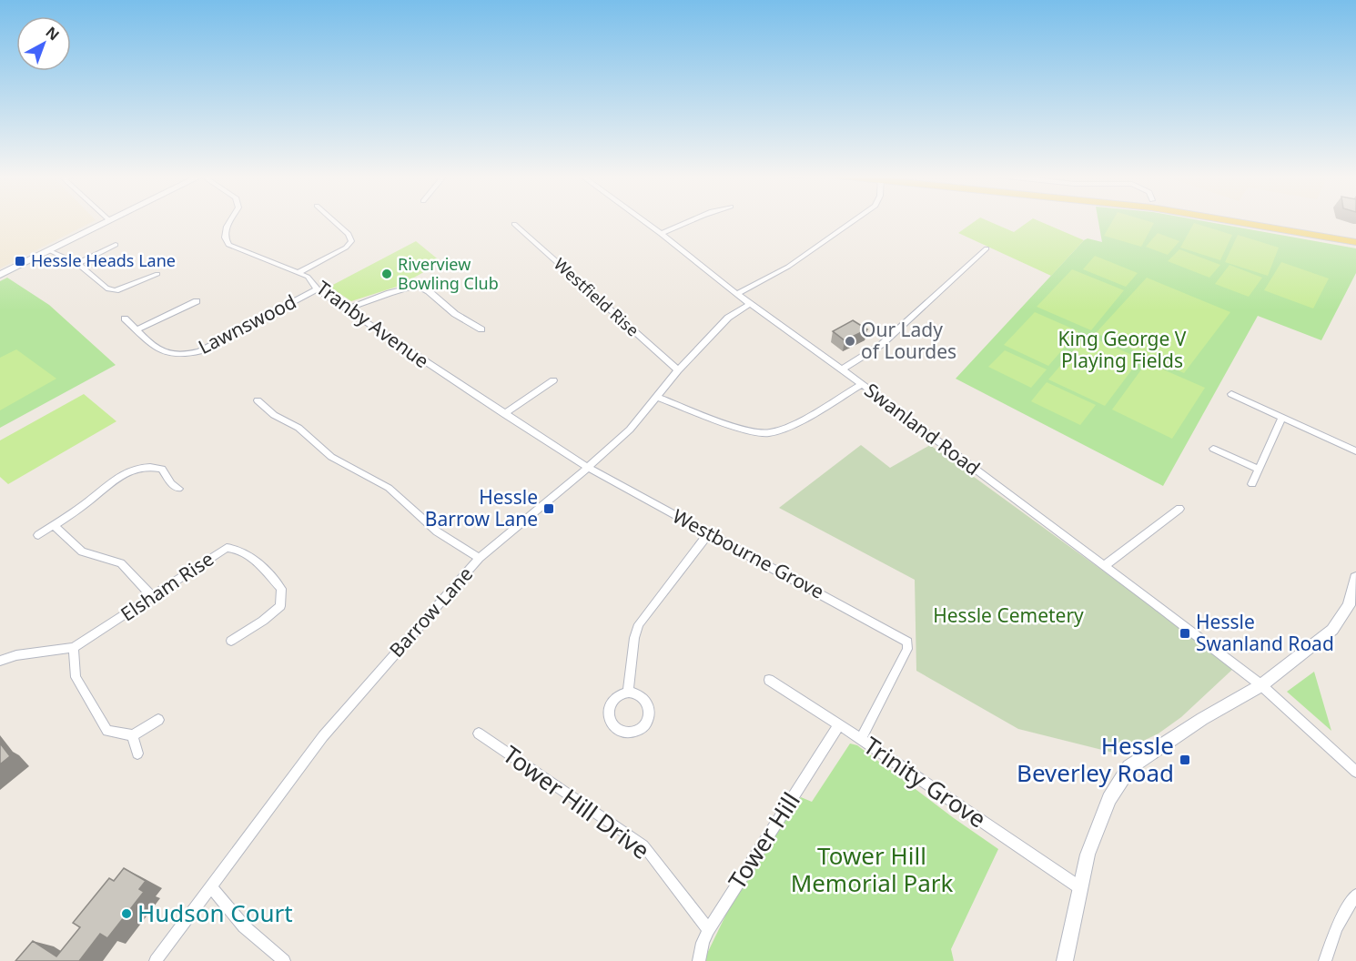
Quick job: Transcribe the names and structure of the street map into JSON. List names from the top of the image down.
{
  "streets": {
    "street": [
      "Westfield Rise",
      "Lawnswood",
      "Tranby Avenue",
      "Swanland Road",
      "Westbourne Grove",
      "Elsham Rise",
      "Barrow Lane",
      "Trinity Grove",
      "Tower Hill Drive",
      "Tower Hill"
    ]
  },
  "crossings": [
    ["Westfield Rise", "Barrow Lane"],
    ["Lawnswood", "Tranby Avenue"],
    ["Tranby Avenue", "Westbourne Grove"],
    ["Tranby Avenue", "Barrow Lane"],
    ["Swanland Road", "Barrow Lane"],
    ["Westbourne Grove", "Barrow Lane"],
    ["Westbourne Grove", "Trinity Grove"],
    ["Trinity Grove", "Tower Hill"],
    ["Tower Hill Drive", "Tower Hill"]
  ],
  "parks": ["King George V Playing Fields", "Hessle Cemetery", "Tower Hill Memorial Park"],
  "places": {
    "transit": [
      "Hessle Heads Lane",
      "Hessle Barrow Lane",
      "Hessle Swanland Road",
      "Hessle Beverley Road"
    ],
    "other": ["Riverview Bowling Club", "Our Lady of Lourdes", "Hudson Court"]
  },
  "north": "top right"
}
